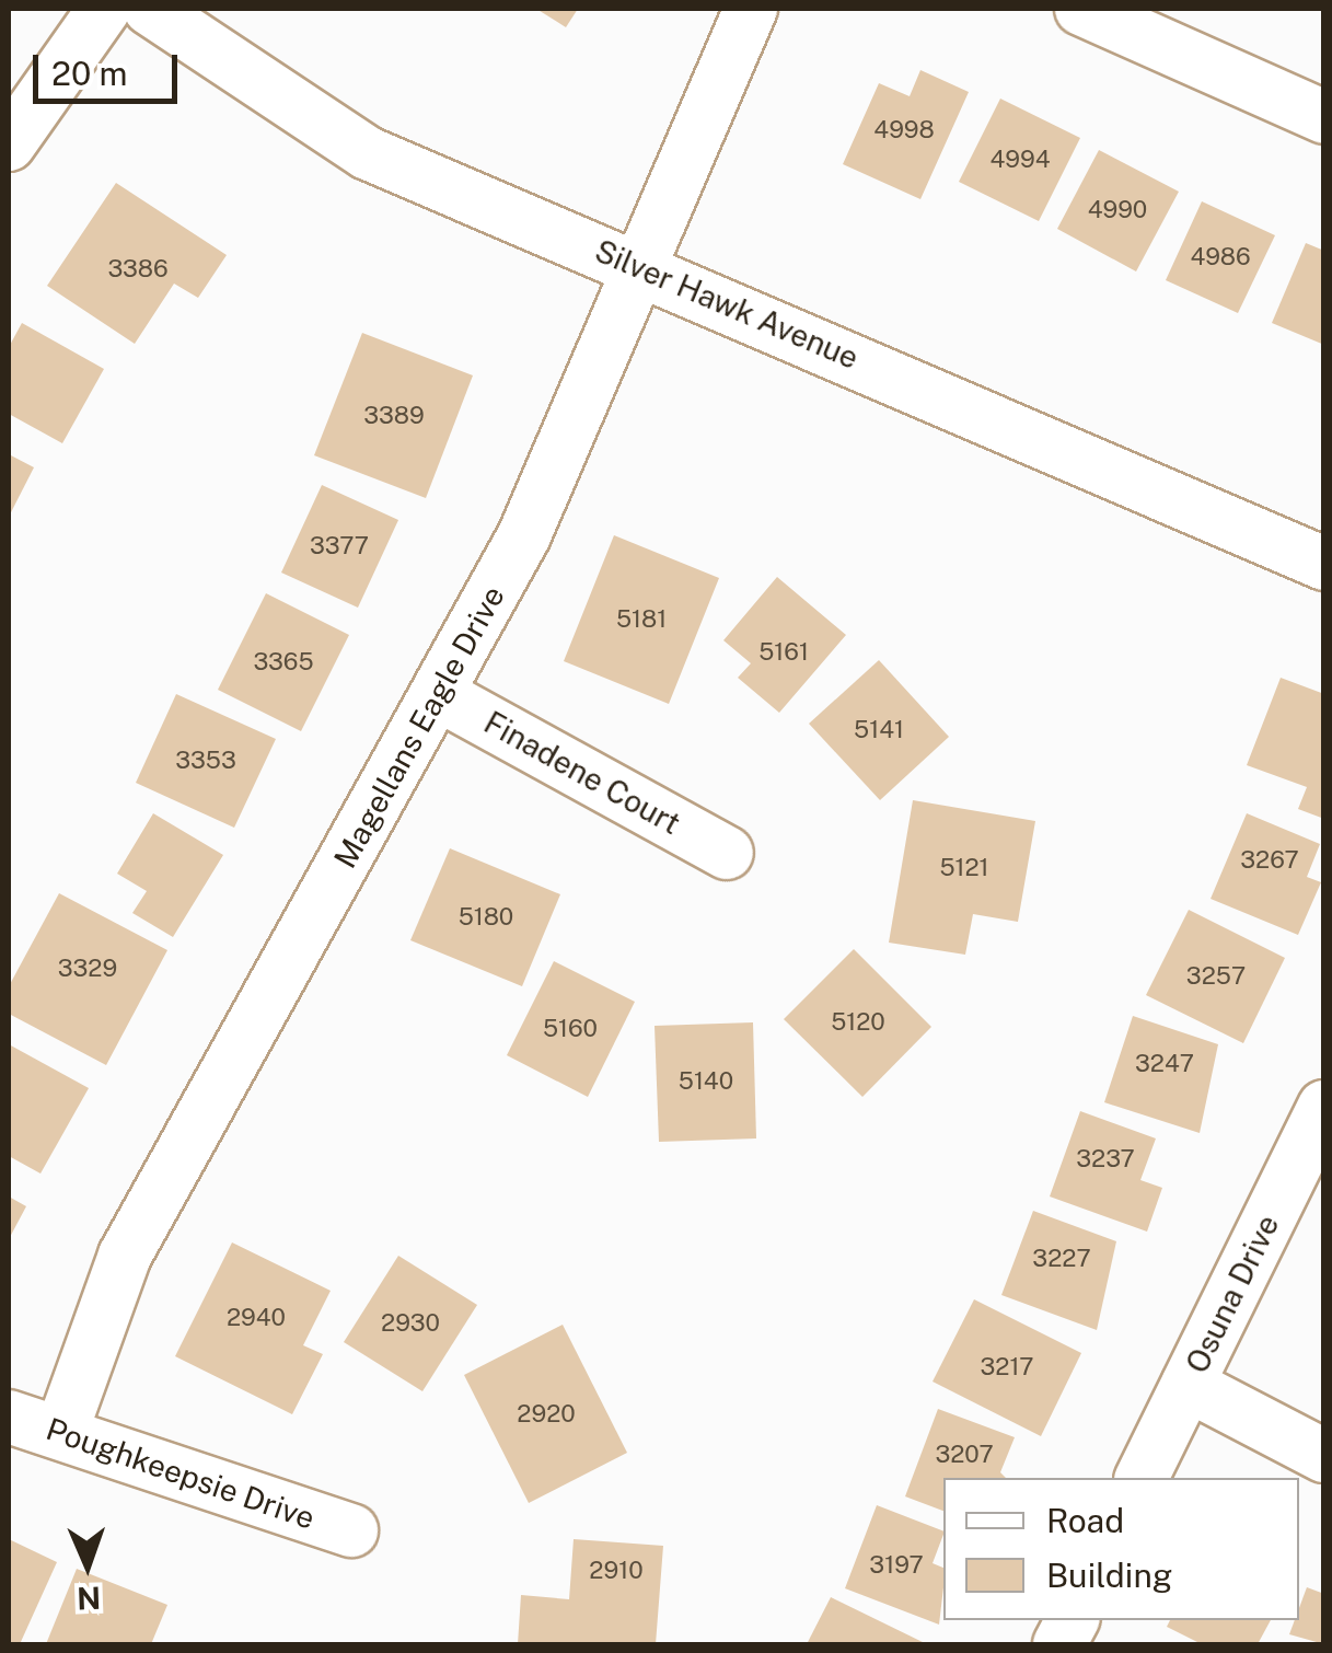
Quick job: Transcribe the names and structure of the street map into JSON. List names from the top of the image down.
{
  "streets": {
    "street": [
      "Silver Hawk Avenue",
      "Magellans Eagle Drive",
      "Finadene Court",
      "Osuna Drive",
      "Poughkeepsie Drive"
    ]
  },
  "crossings": [
    ["Silver Hawk Avenue", "Magellans Eagle Drive"],
    ["Magellans Eagle Drive", "Finadene Court"],
    ["Magellans Eagle Drive", "Poughkeepsie Drive"]
  ],
  "house_numbers": [
    "4998",
    "4994",
    "4990",
    "4986",
    "3386",
    "3389",
    "3377",
    "5181",
    "5161",
    "3365",
    "5141",
    "3353",
    "3267",
    "5121",
    "5180",
    "3329",
    "3257",
    "5120",
    "5160",
    "3247",
    "5140",
    "3237",
    "3227",
    "2940",
    "2930",
    "3217",
    "2920",
    "3207",
    "3197",
    "2910"
  ],
  "legend": ["Road", "Building"],
  "scale_bar": "20 m",
  "north": "bottom"
}
